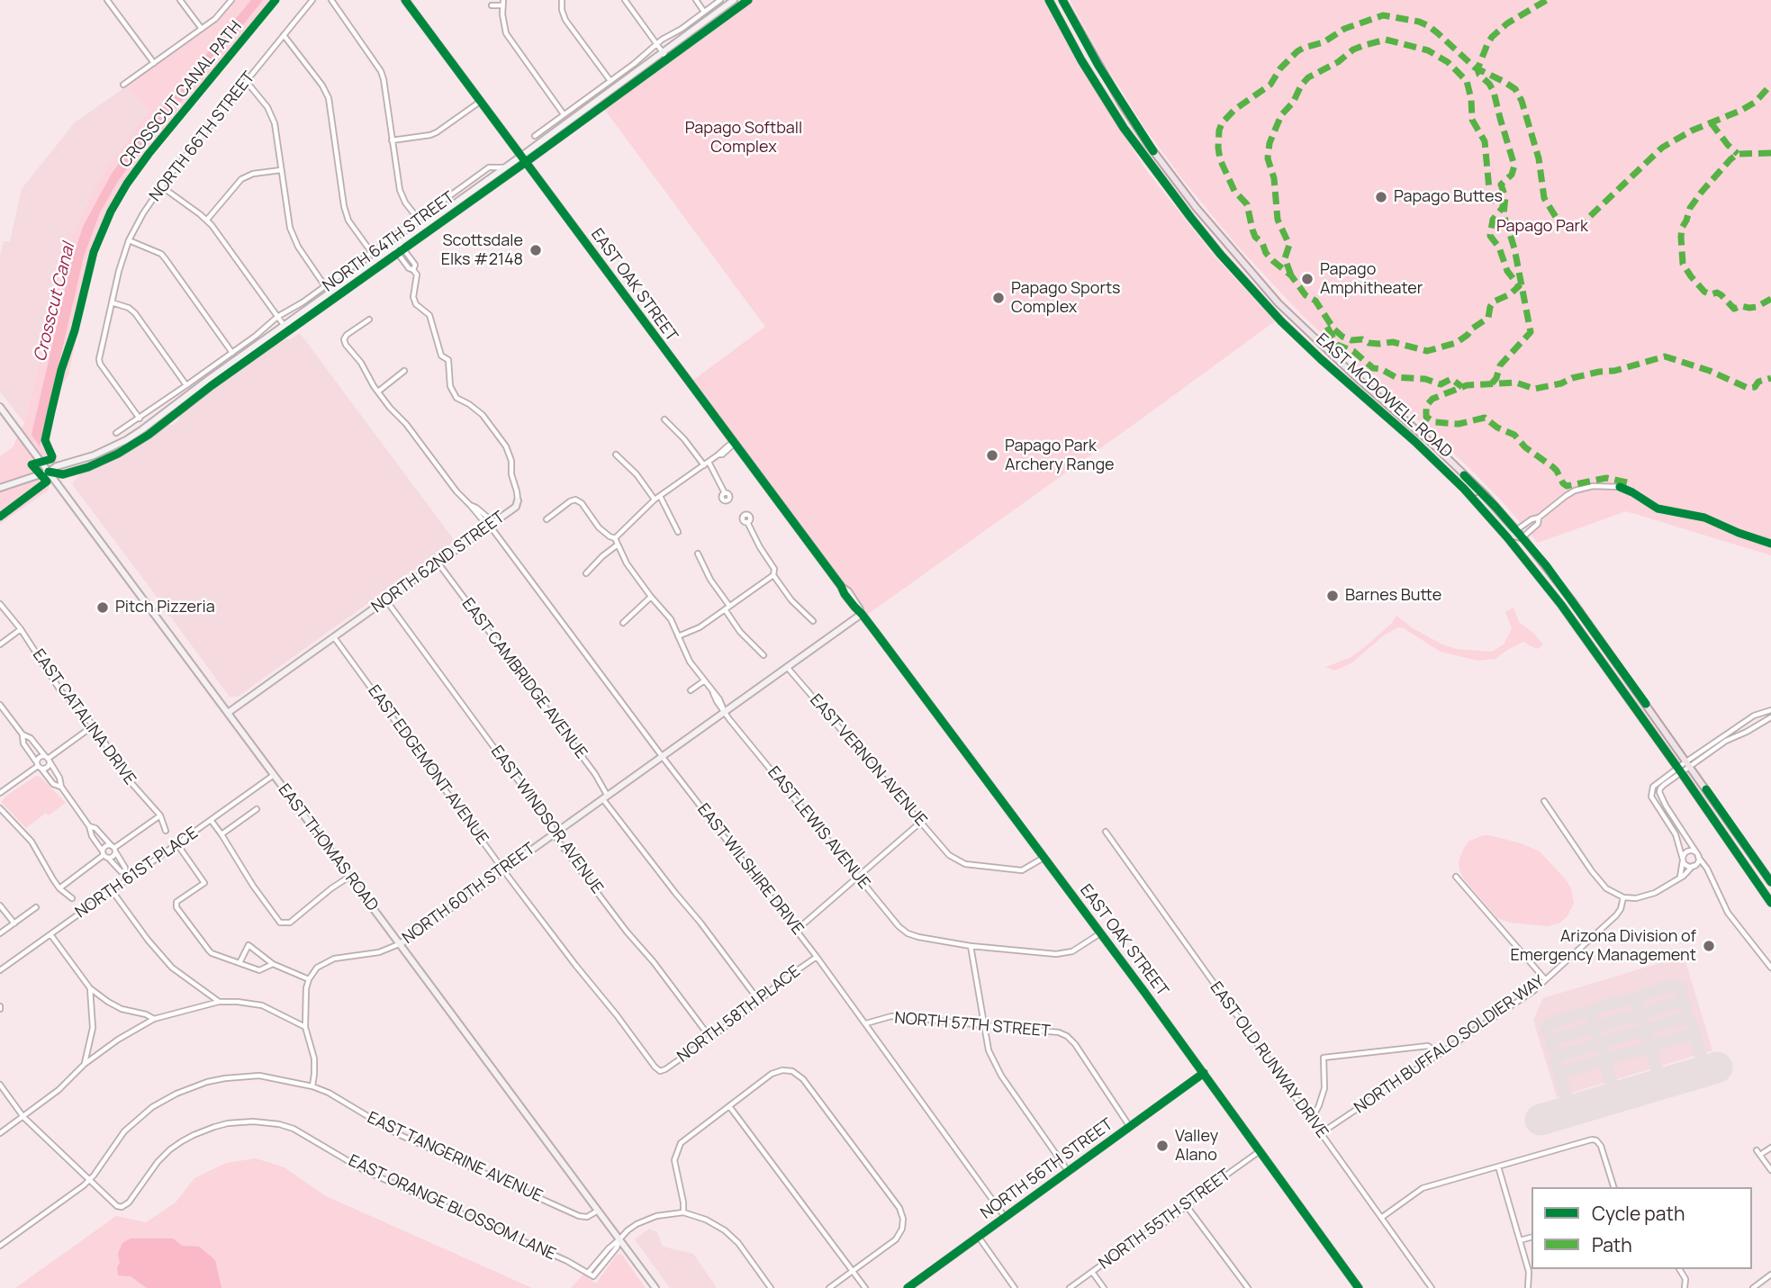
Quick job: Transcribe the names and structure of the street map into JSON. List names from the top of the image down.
{
  "streets": {
    "main road": ["EAST MCDOWELL ROAD"],
    "street": [
      "NORTH 66TH STREET",
      "NORTH 64TH STREET",
      "EAST OAK STREET",
      "NORTH 62ND STREET",
      "EAST CAMBRIDGE AVENUE",
      "EAST CATALINA DRIVE",
      "EAST VERNON AVENUE",
      "EAST EDGEMONT AVENUE",
      "EAST WINDSOR AVENUE",
      "EAST LEWIS AVENUE",
      "EAST THOMAS ROAD",
      "EAST WILSHIRE DRIVE",
      "NORTH 61ST PLACE",
      "NORTH 60TH STREET",
      "NORTH 58TH PLACE",
      "NORTH 57TH STREET",
      "NORTH BUFFALO SOLDIER WAY",
      "EAST OLD RUNWAY DRIVE",
      "EAST TANGERINE AVENUE",
      "NORTH 56TH STREET",
      "EAST ORANGE BLOSSOM LANE",
      "NORTH 55TH STREET"
    ],
    "cycle path": ["CROSSCUT CANAL PATH"]
  },
  "crossings": [
    ["NORTH 66TH STREET", "NORTH 64TH STREET"],
    ["NORTH 64TH STREET", "EAST OAK STREET"],
    ["NORTH 64TH STREET", "NORTH 62ND STREET"],
    ["NORTH 64TH STREET", "EAST THOMAS ROAD"],
    ["EAST OAK STREET", "EAST VERNON AVENUE"],
    ["EAST OAK STREET", "NORTH 60TH STREET"],
    ["EAST OAK STREET", "NORTH 56TH STREET"],
    ["EAST OAK STREET", "NORTH 55TH STREET"],
    ["NORTH 62ND STREET", "EAST CAMBRIDGE AVENUE"],
    ["NORTH 62ND STREET", "EAST EDGEMONT AVENUE"],
    ["NORTH 62ND STREET", "EAST WINDSOR AVENUE"],
    ["NORTH 62ND STREET", "EAST THOMAS ROAD"],
    ["NORTH 62ND STREET", "EAST WILSHIRE DRIVE"],
    ["EAST CAMBRIDGE AVENUE", "NORTH 60TH STREET"],
    ["EAST CAMBRIDGE AVENUE", "NORTH 58TH PLACE"],
    ["EAST VERNON AVENUE", "NORTH 60TH STREET"],
    ["EAST EDGEMONT AVENUE", "NORTH 60TH STREET"],
    ["EAST EDGEMONT AVENUE", "NORTH 58TH PLACE"],
    ["EAST WINDSOR AVENUE", "NORTH 60TH STREET"],
    ["EAST WINDSOR AVENUE", "NORTH 58TH PLACE"],
    ["EAST LEWIS AVENUE", "NORTH 60TH STREET"],
    ["EAST THOMAS ROAD", "NORTH 61ST PLACE"],
    ["EAST THOMAS ROAD", "NORTH 60TH STREET"],
    ["EAST THOMAS ROAD", "EAST TANGERINE AVENUE"],
    ["EAST THOMAS ROAD", "EAST ORANGE BLOSSOM LANE"],
    ["EAST WILSHIRE DRIVE", "NORTH 60TH STREET"],
    ["EAST WILSHIRE DRIVE", "NORTH 58TH PLACE"],
    ["EAST WILSHIRE DRIVE", "NORTH 57TH STREET"],
    ["EAST WILSHIRE DRIVE", "NORTH 56TH STREET"],
    ["NORTH 57TH STREET", "NORTH 56TH STREET"],
    ["NORTH BUFFALO SOLDIER WAY", "EAST OLD RUNWAY DRIVE"]
  ],
  "water": ["Crosscut Canal"],
  "parks": ["Papago Softball Complex", "Papago Park"],
  "places": [
    "Papago Buttes",
    "Scottsdale Elks #2148",
    "Papago Amphitheater",
    "Papago Sports Complex",
    "Papago Park Archery Range",
    "Barnes Butte",
    "Pitch Pizzeria",
    "Arizona Division of Emergency Management",
    "Valley Alano"
  ],
  "legend": ["Cycle path", "Path"]
}
